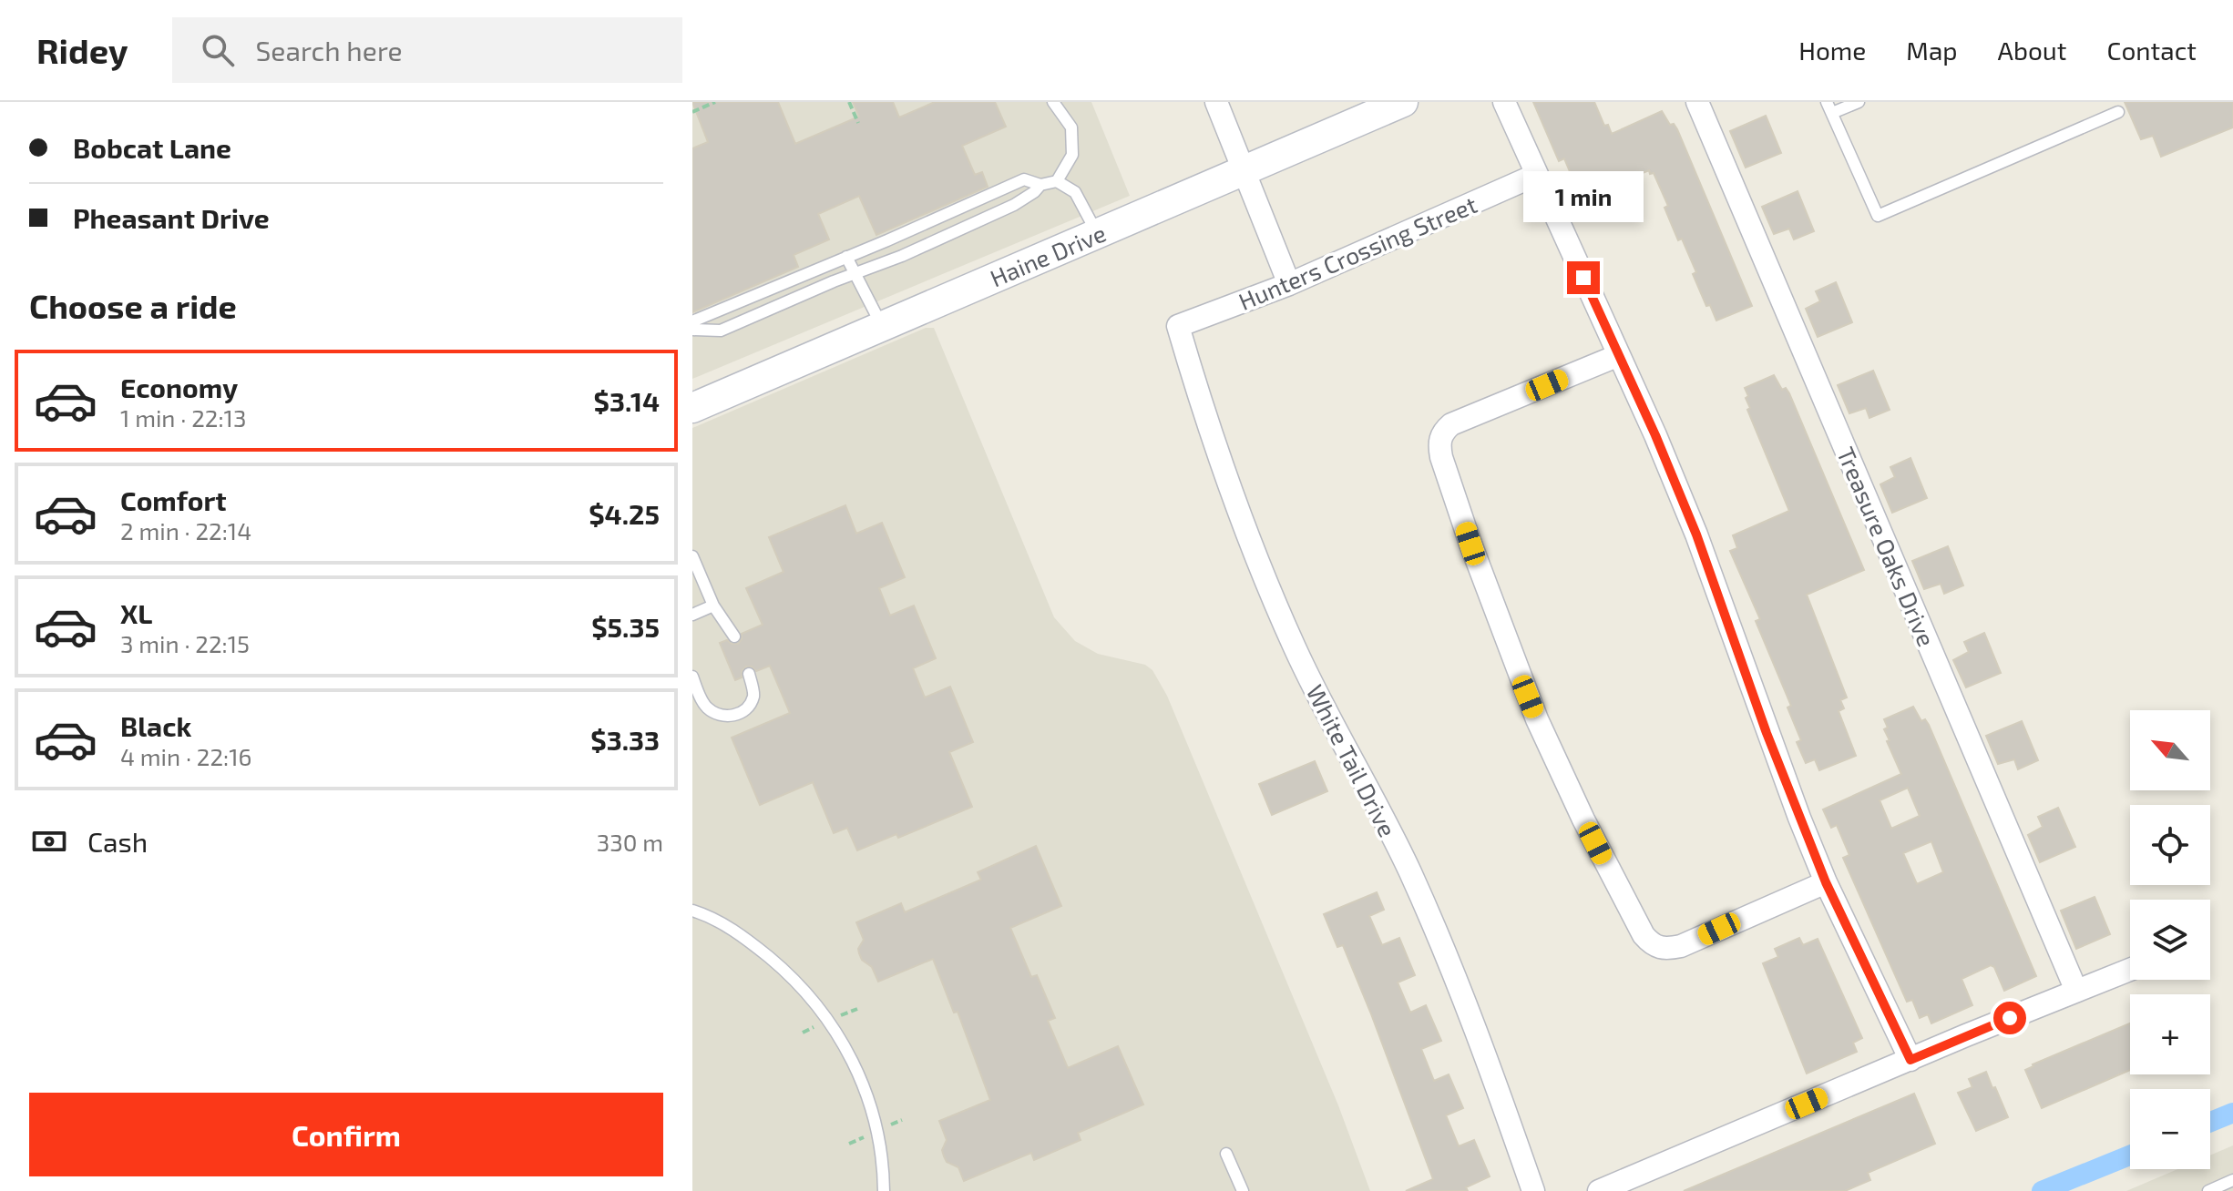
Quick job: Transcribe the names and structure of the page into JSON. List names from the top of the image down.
{
  "streets": {
    "street": [
      "Hunters Crossing Street",
      "Haine Drive",
      "Treasure Oaks Drive",
      "White Tail Drive"
    ]
  },
  "crossings": [
    ["Hunters Crossing Street", "White Tail Drive"]
  ],
  "north": "top left",
  "page": {
    "header": "Ridey",
    "search": "Search here",
    "nav": [
      "Home",
      "Map",
      "About",
      "Contact"
    ],
    "banner": ["Bobcat Lane", "Pheasant Drive"],
    "bubble": "1 min",
    "heading": "Choose a ride",
    "list": [
      {
        "name": "Economy",
        "note": "1 min · 22:13",
        "value": "$3.14"
      },
      {
        "name": "Comfort",
        "note": "2 min · 22:14",
        "value": "$4.25"
      },
      {
        "name": "XL",
        "note": "3 min · 22:15",
        "value": "$5.35"
      },
      {
        "name": "Black",
        "note": "4 min · 22:16",
        "value": "$3.33"
      }
    ],
    "map_buttons": ["+", "−"],
    "pay": ["Cash", "330 m"],
    "buttons": "Confirm"
  }
}
